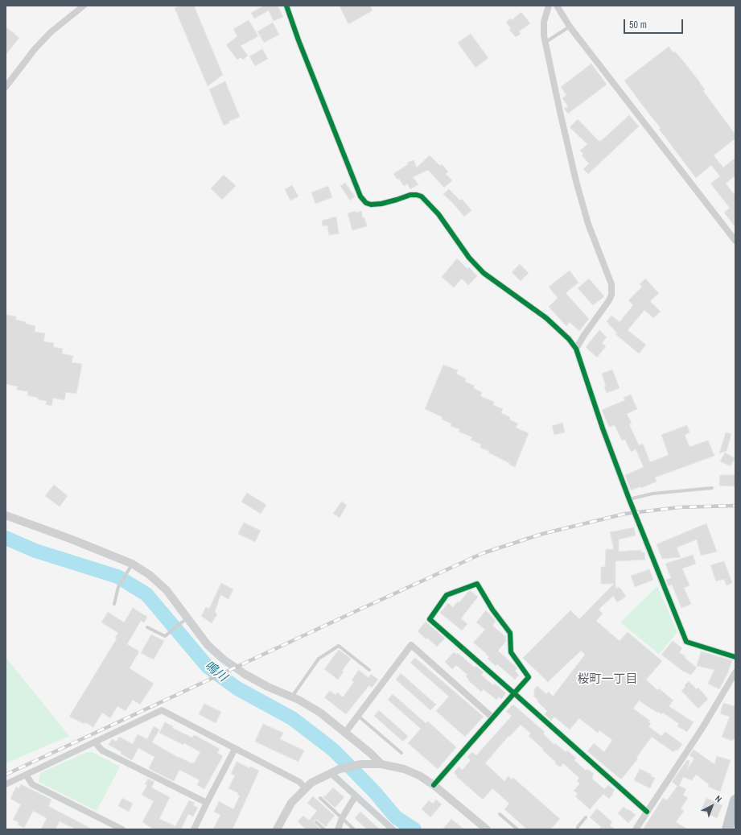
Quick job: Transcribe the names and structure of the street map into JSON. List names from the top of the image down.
{
  "districts": ["桜町一丁目"],
  "water": ["鳴川"],
  "scale_bar": "50 m",
  "north": "top right"
}
